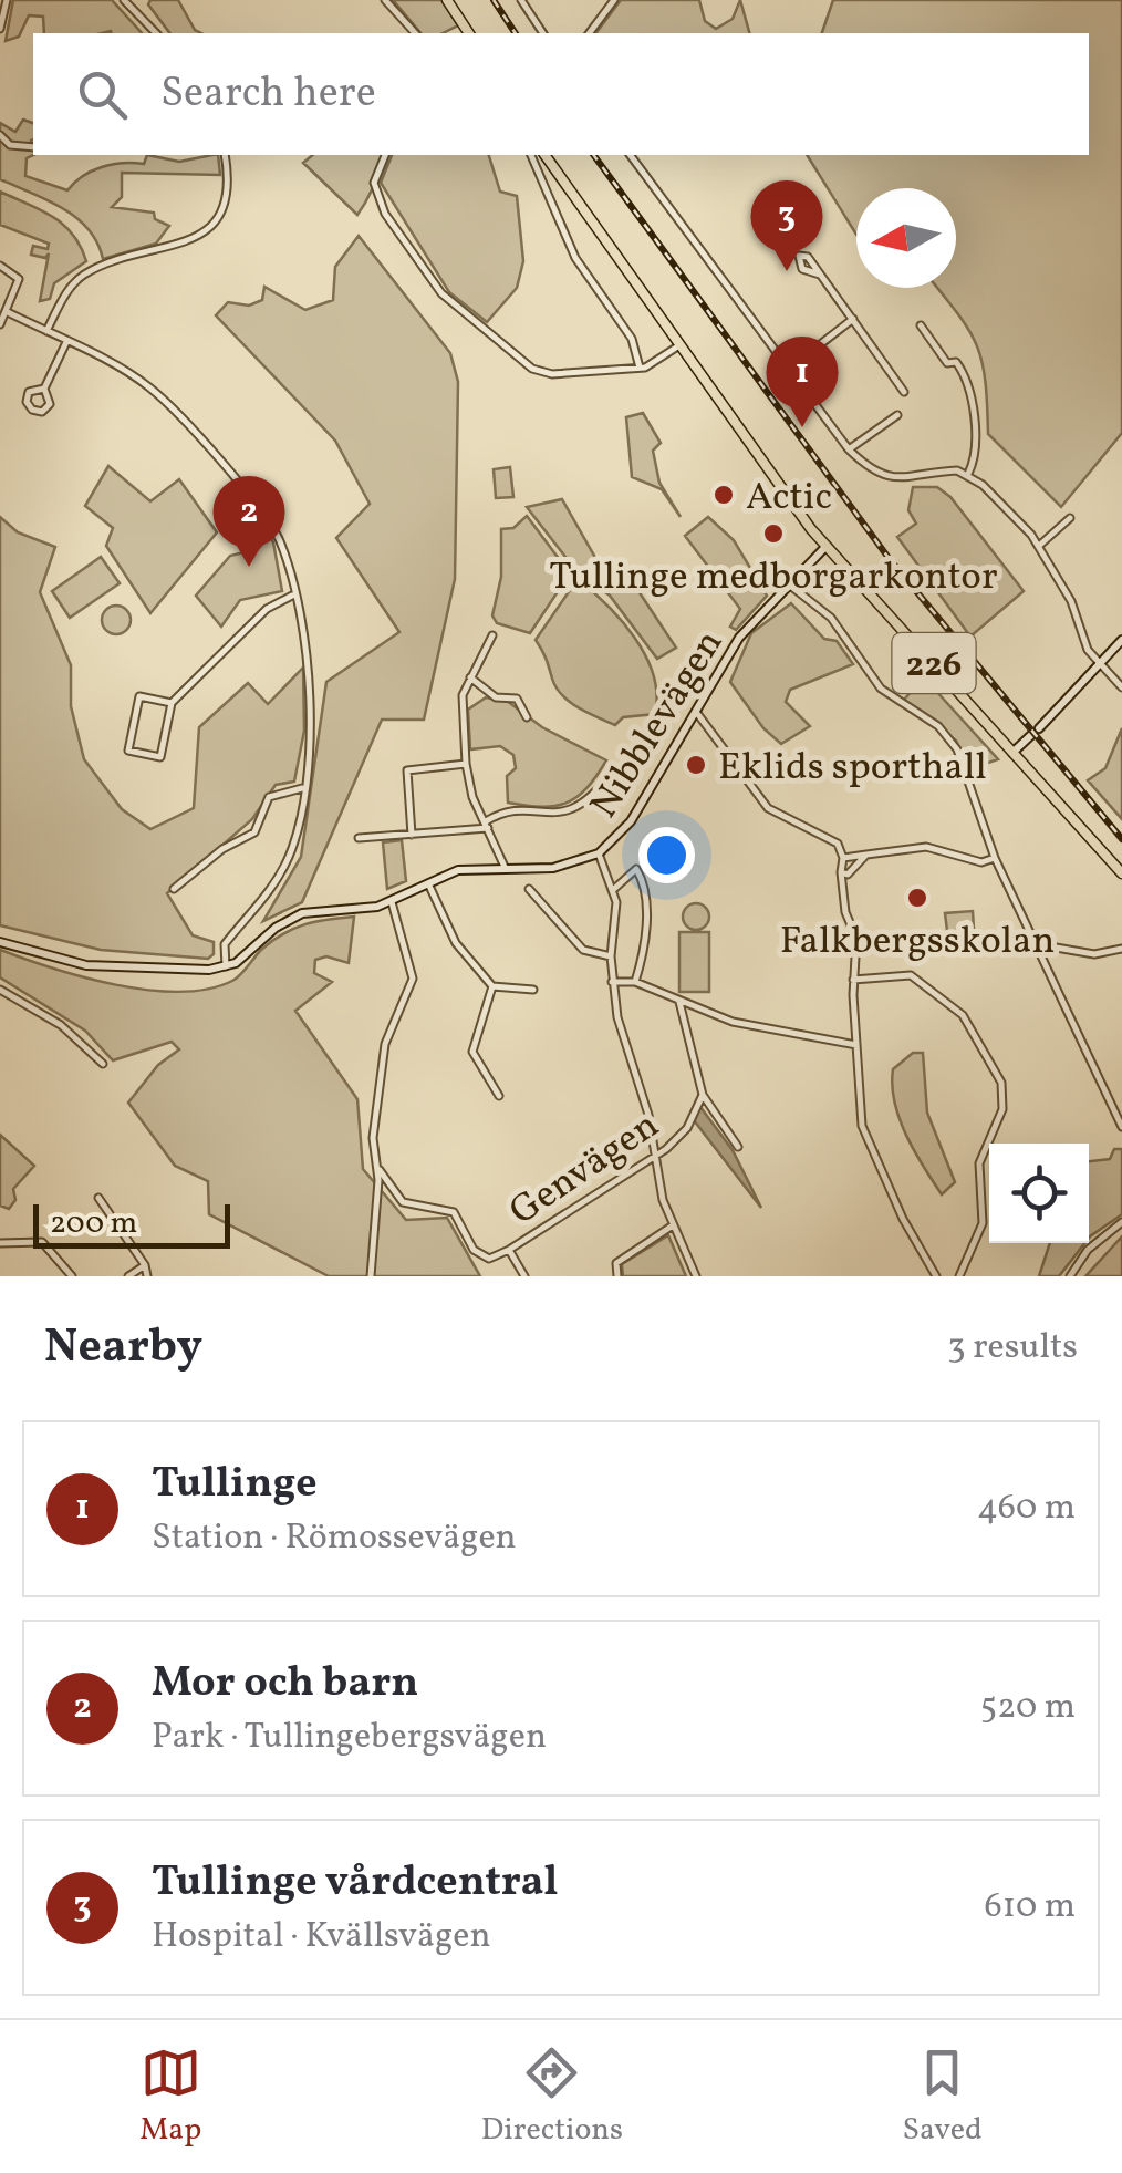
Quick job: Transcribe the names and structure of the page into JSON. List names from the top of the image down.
{
  "streets": {
    "main road": ["226"],
    "street": ["Nibblevägen", "Genvägen"]
  },
  "crossings": [
    ["226", "Nibblevägen"]
  ],
  "places": [
    "Actic",
    "Tullinge medborgarkontor",
    "Eklids sporthall",
    "Falkbergsskolan"
  ],
  "scale_bar": "200 m",
  "north": "left",
  "page": {
    "search": "Search here",
    "pins": ["3", "1", "2"],
    "scale": "200 m",
    "heading": ["Nearby", "3 results"],
    "list": [
      {
        "mark": "1",
        "name": "Tullinge",
        "note": "Station · Römossevägen",
        "value": "460 m"
      },
      {
        "mark": "2",
        "name": "Mor och barn",
        "note": "Park · Tullingebergsvägen",
        "value": "520 m"
      },
      {
        "mark": "3",
        "name": "Tullinge vårdcentral",
        "note": "Hospital · Kvällsvägen",
        "value": "610 m"
      }
    ],
    "nav": ["Map", "Directions", "Saved"]
  }
}
